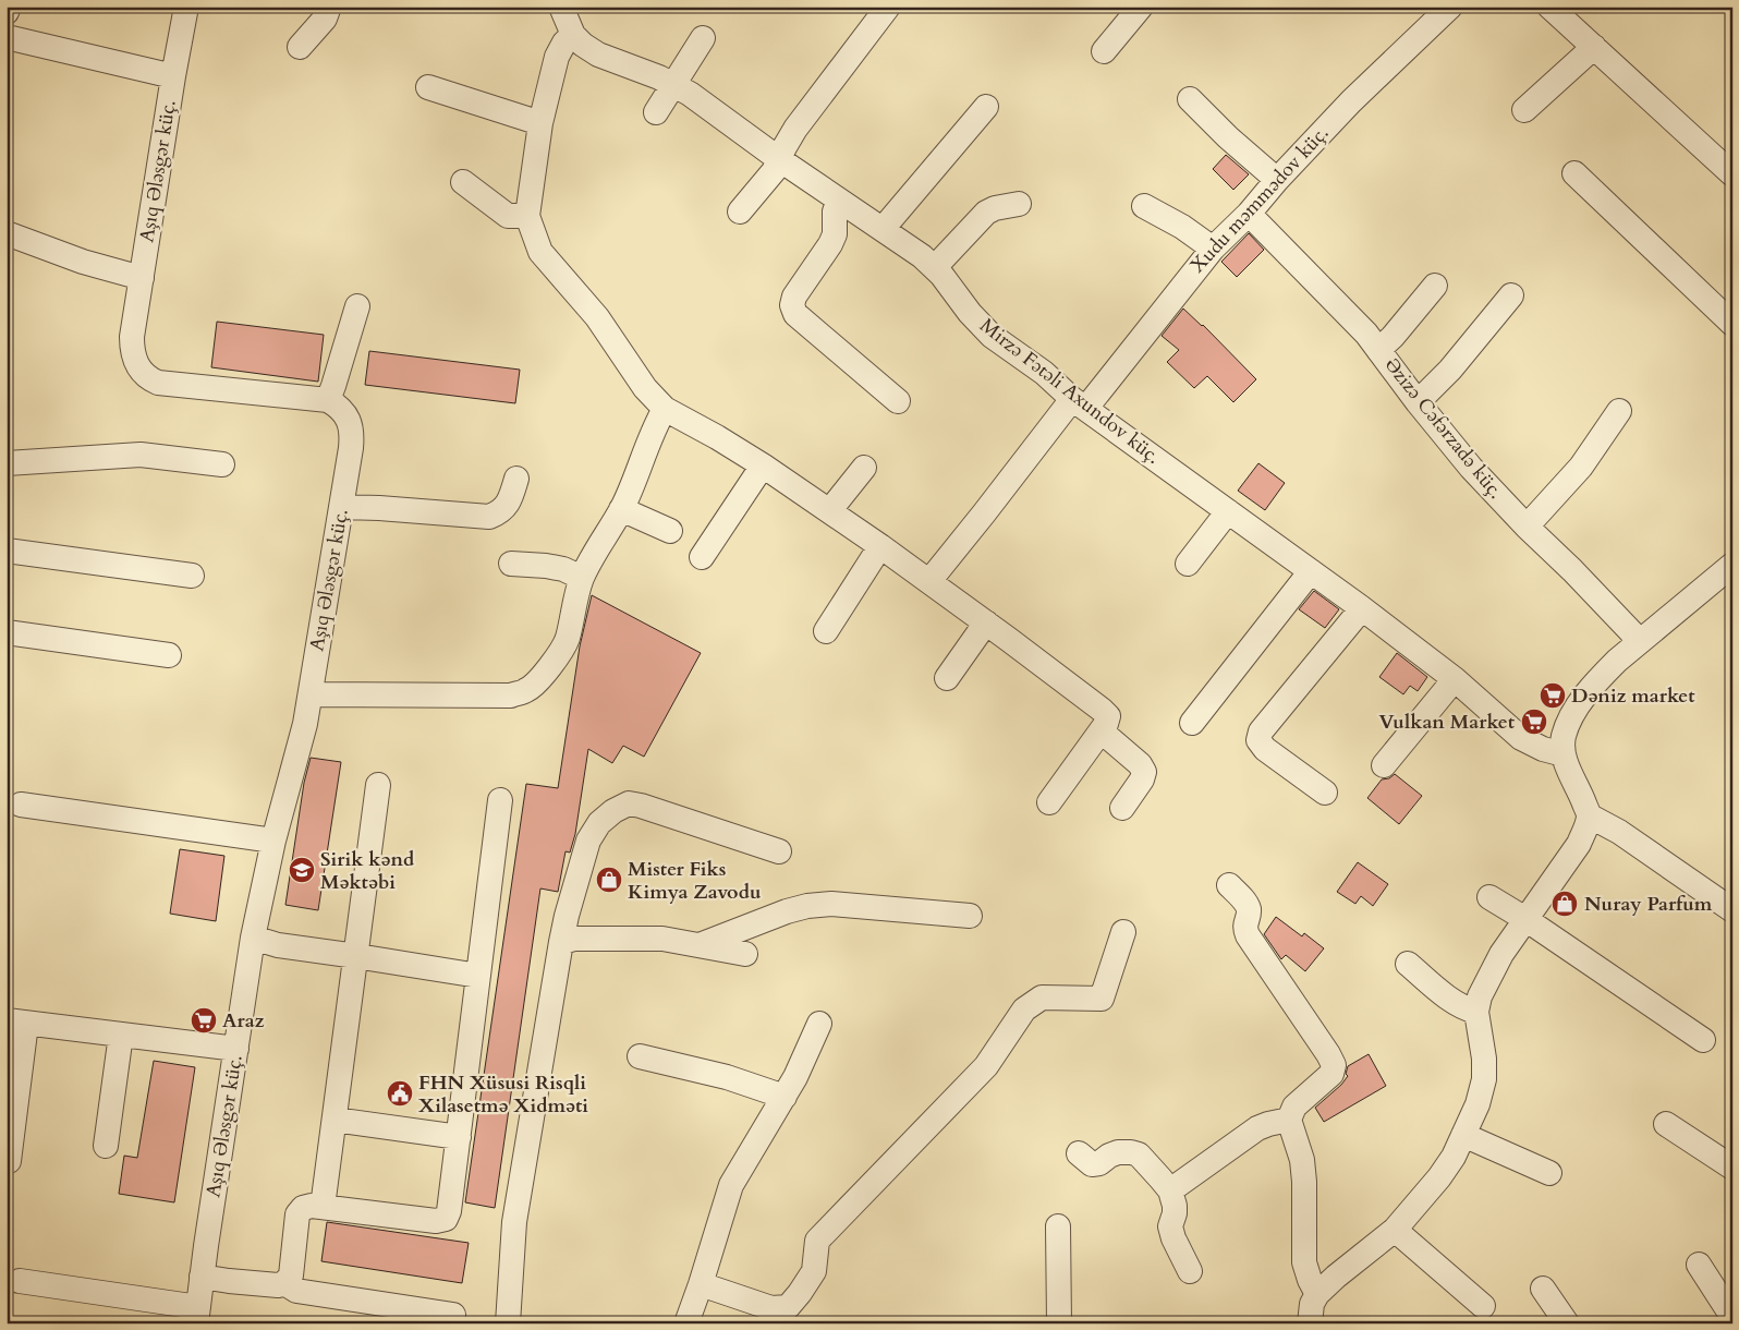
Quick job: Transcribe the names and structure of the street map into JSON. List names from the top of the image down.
{
  "streets": {
    "street": [
      "Aşıq Ələsgər küç.",
      "Xudu məmmədov küç.",
      "Mirzə Fətəli Axundov küç.",
      "Əzizə Cəfərzadə küç."
    ]
  },
  "crossings": [
    ["Xudu məmmədov küç.", "Mirzə Fətəli Axundov küç."],
    ["Xudu məmmədov küç.", "Əzizə Cəfərzadə küç."]
  ],
  "places": {
    "supermarket": ["Dəniz market", "Vulkan Market", "Araz"],
    "school or university": ["Sirik kənd Məktəbi"],
    "shop": ["Mister Fiks Kimya Zavodu", "Nuray Parfum"],
    "public building": ["FHN Xüsusi Risqli Xilasetmə Xidməti"]
  }
}
